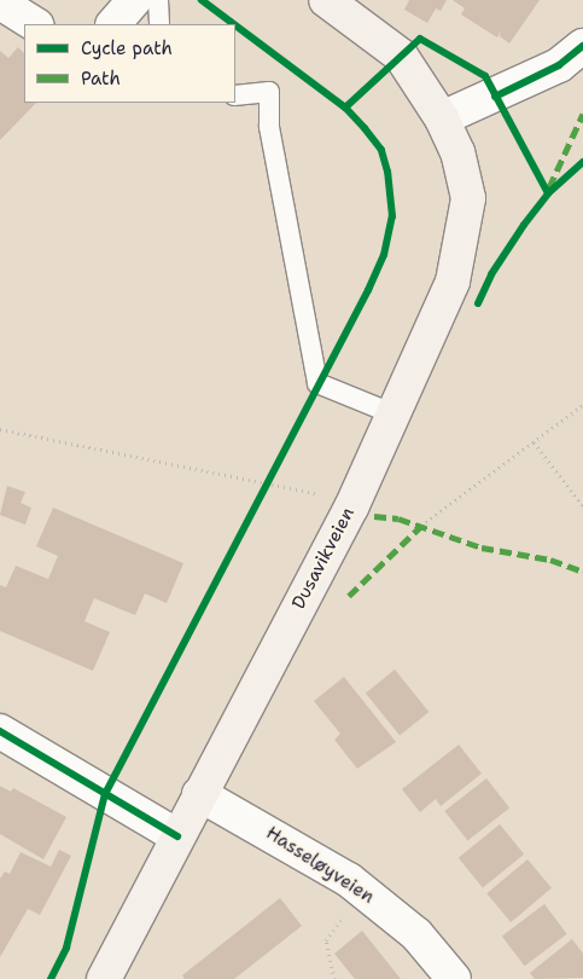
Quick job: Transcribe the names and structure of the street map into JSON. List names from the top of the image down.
{
  "streets": {
    "main road": ["Dusavikveien"],
    "street": ["Hasseløyveien"]
  },
  "crossings": [
    ["Dusavikveien", "Hasseløyveien"]
  ],
  "legend": ["Cycle path", "Path"]
}
